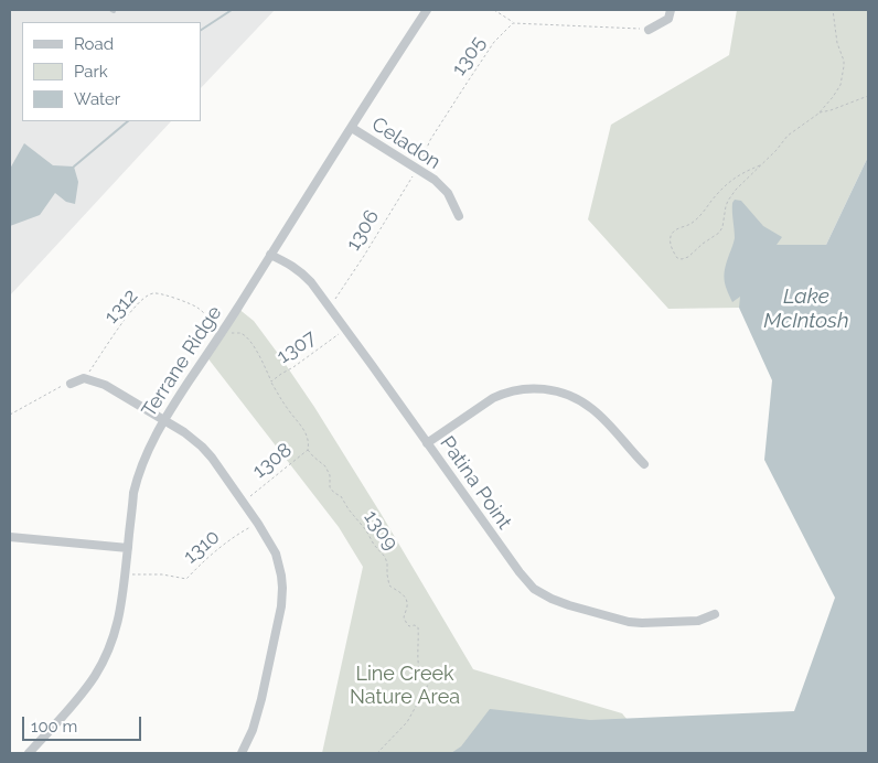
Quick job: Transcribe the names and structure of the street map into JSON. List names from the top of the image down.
{
  "streets": {
    "street": ["Celadon", "Terrane Ridge", "Patina Point"],
    "path": [
      "1305",
      "1306",
      "1312",
      "1307",
      "1308",
      "1309",
      "1310"
    ]
  },
  "crossings": [
    ["1305", "Celadon"],
    ["1305", "1306"],
    ["Celadon", "1306"],
    ["Celadon", "Terrane Ridge"],
    ["1306", "Patina Point"],
    ["1312", "1307"],
    ["1312", "Terrane Ridge"],
    ["1307", "Terrane Ridge"],
    ["1307", "1308"],
    ["1307", "Patina Point"],
    ["Terrane Ridge", "Patina Point"],
    ["Terrane Ridge", "1310"],
    ["1308", "1309"]
  ],
  "water": ["Lake McIntosh"],
  "parks": ["Line Creek Nature Area"],
  "legend": ["Road", "Park", "Water"],
  "scale_bar": "100 m"
}
